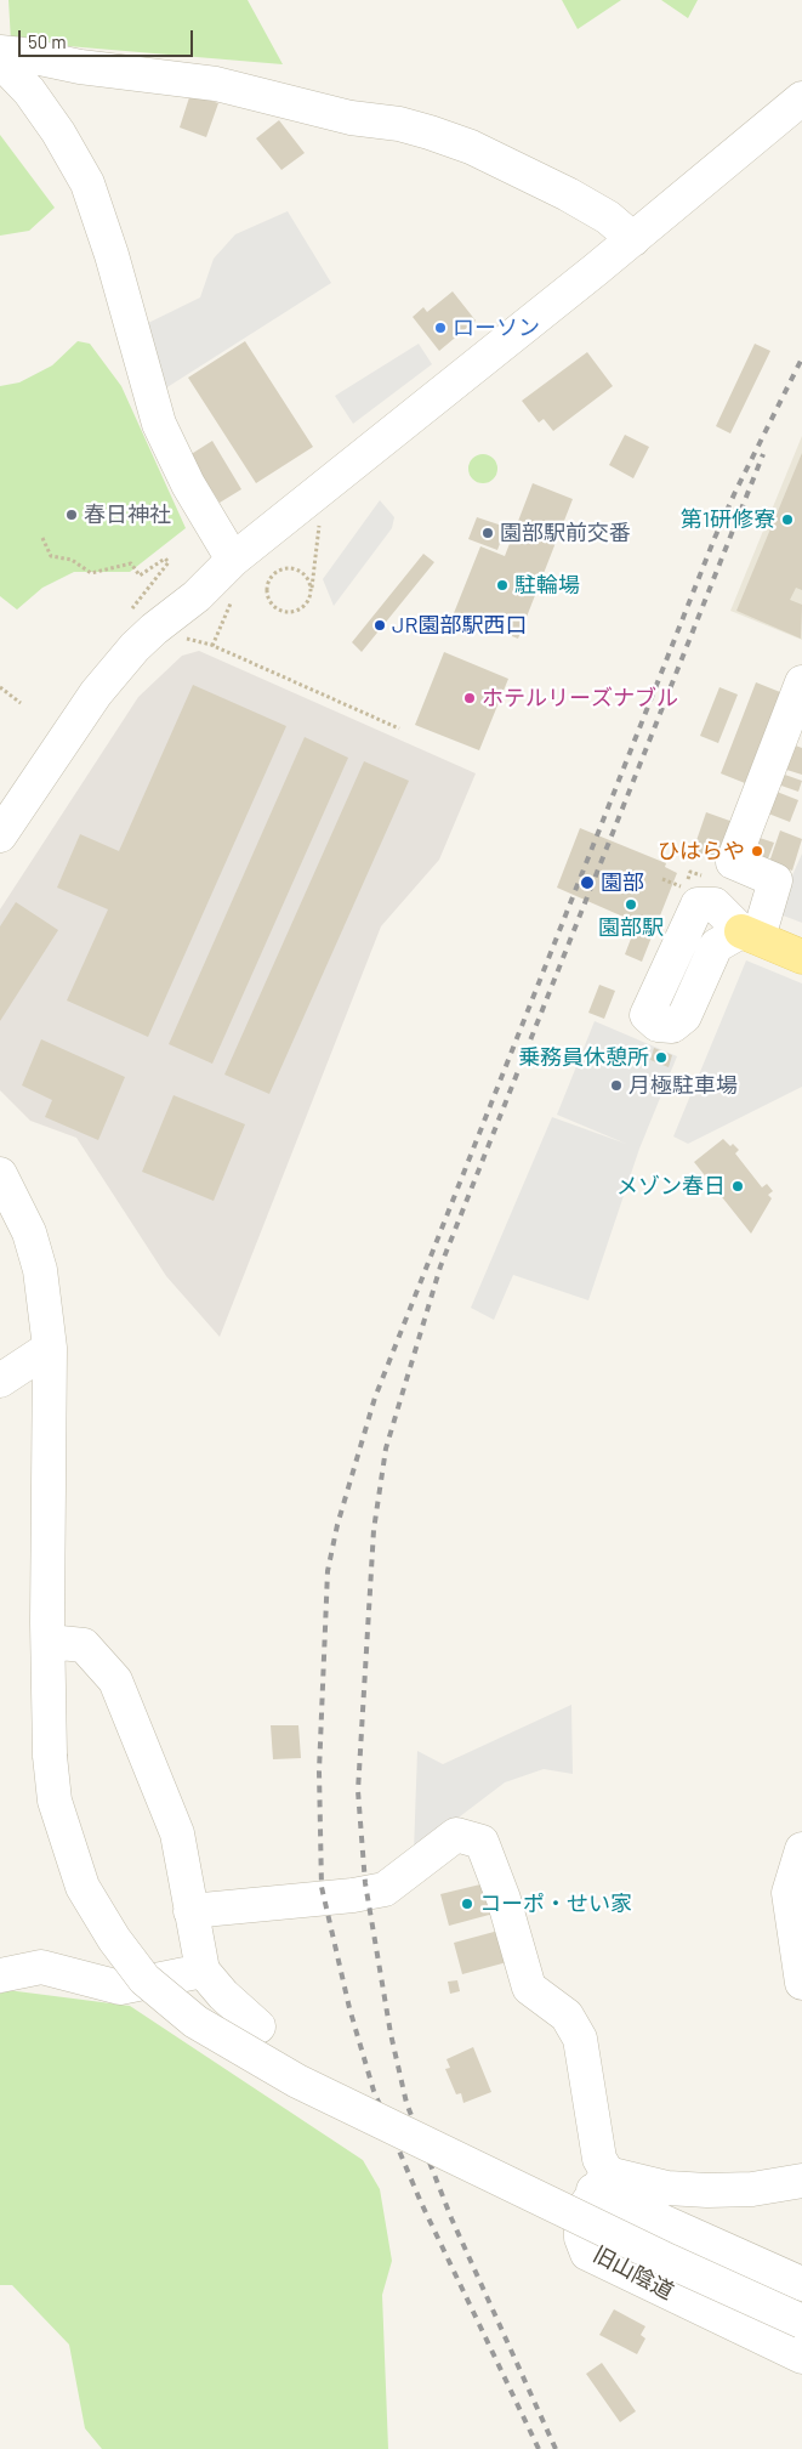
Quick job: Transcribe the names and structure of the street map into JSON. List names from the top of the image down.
{
  "streets": {
    "street": ["旧山陰道"]
  },
  "places": [
    "ローソン",
    "春日神社",
    "第1研修寮",
    "園部駅前交番",
    "駐輪場",
    "JR園部駅西口",
    "ホテルリーズナブル",
    "ひはらや",
    "園部",
    "園部駅",
    "乗務員休憩所",
    "月極駐車場",
    "メゾン春日",
    "コーポ・せい家"
  ],
  "scale_bar": "50 m"
}
